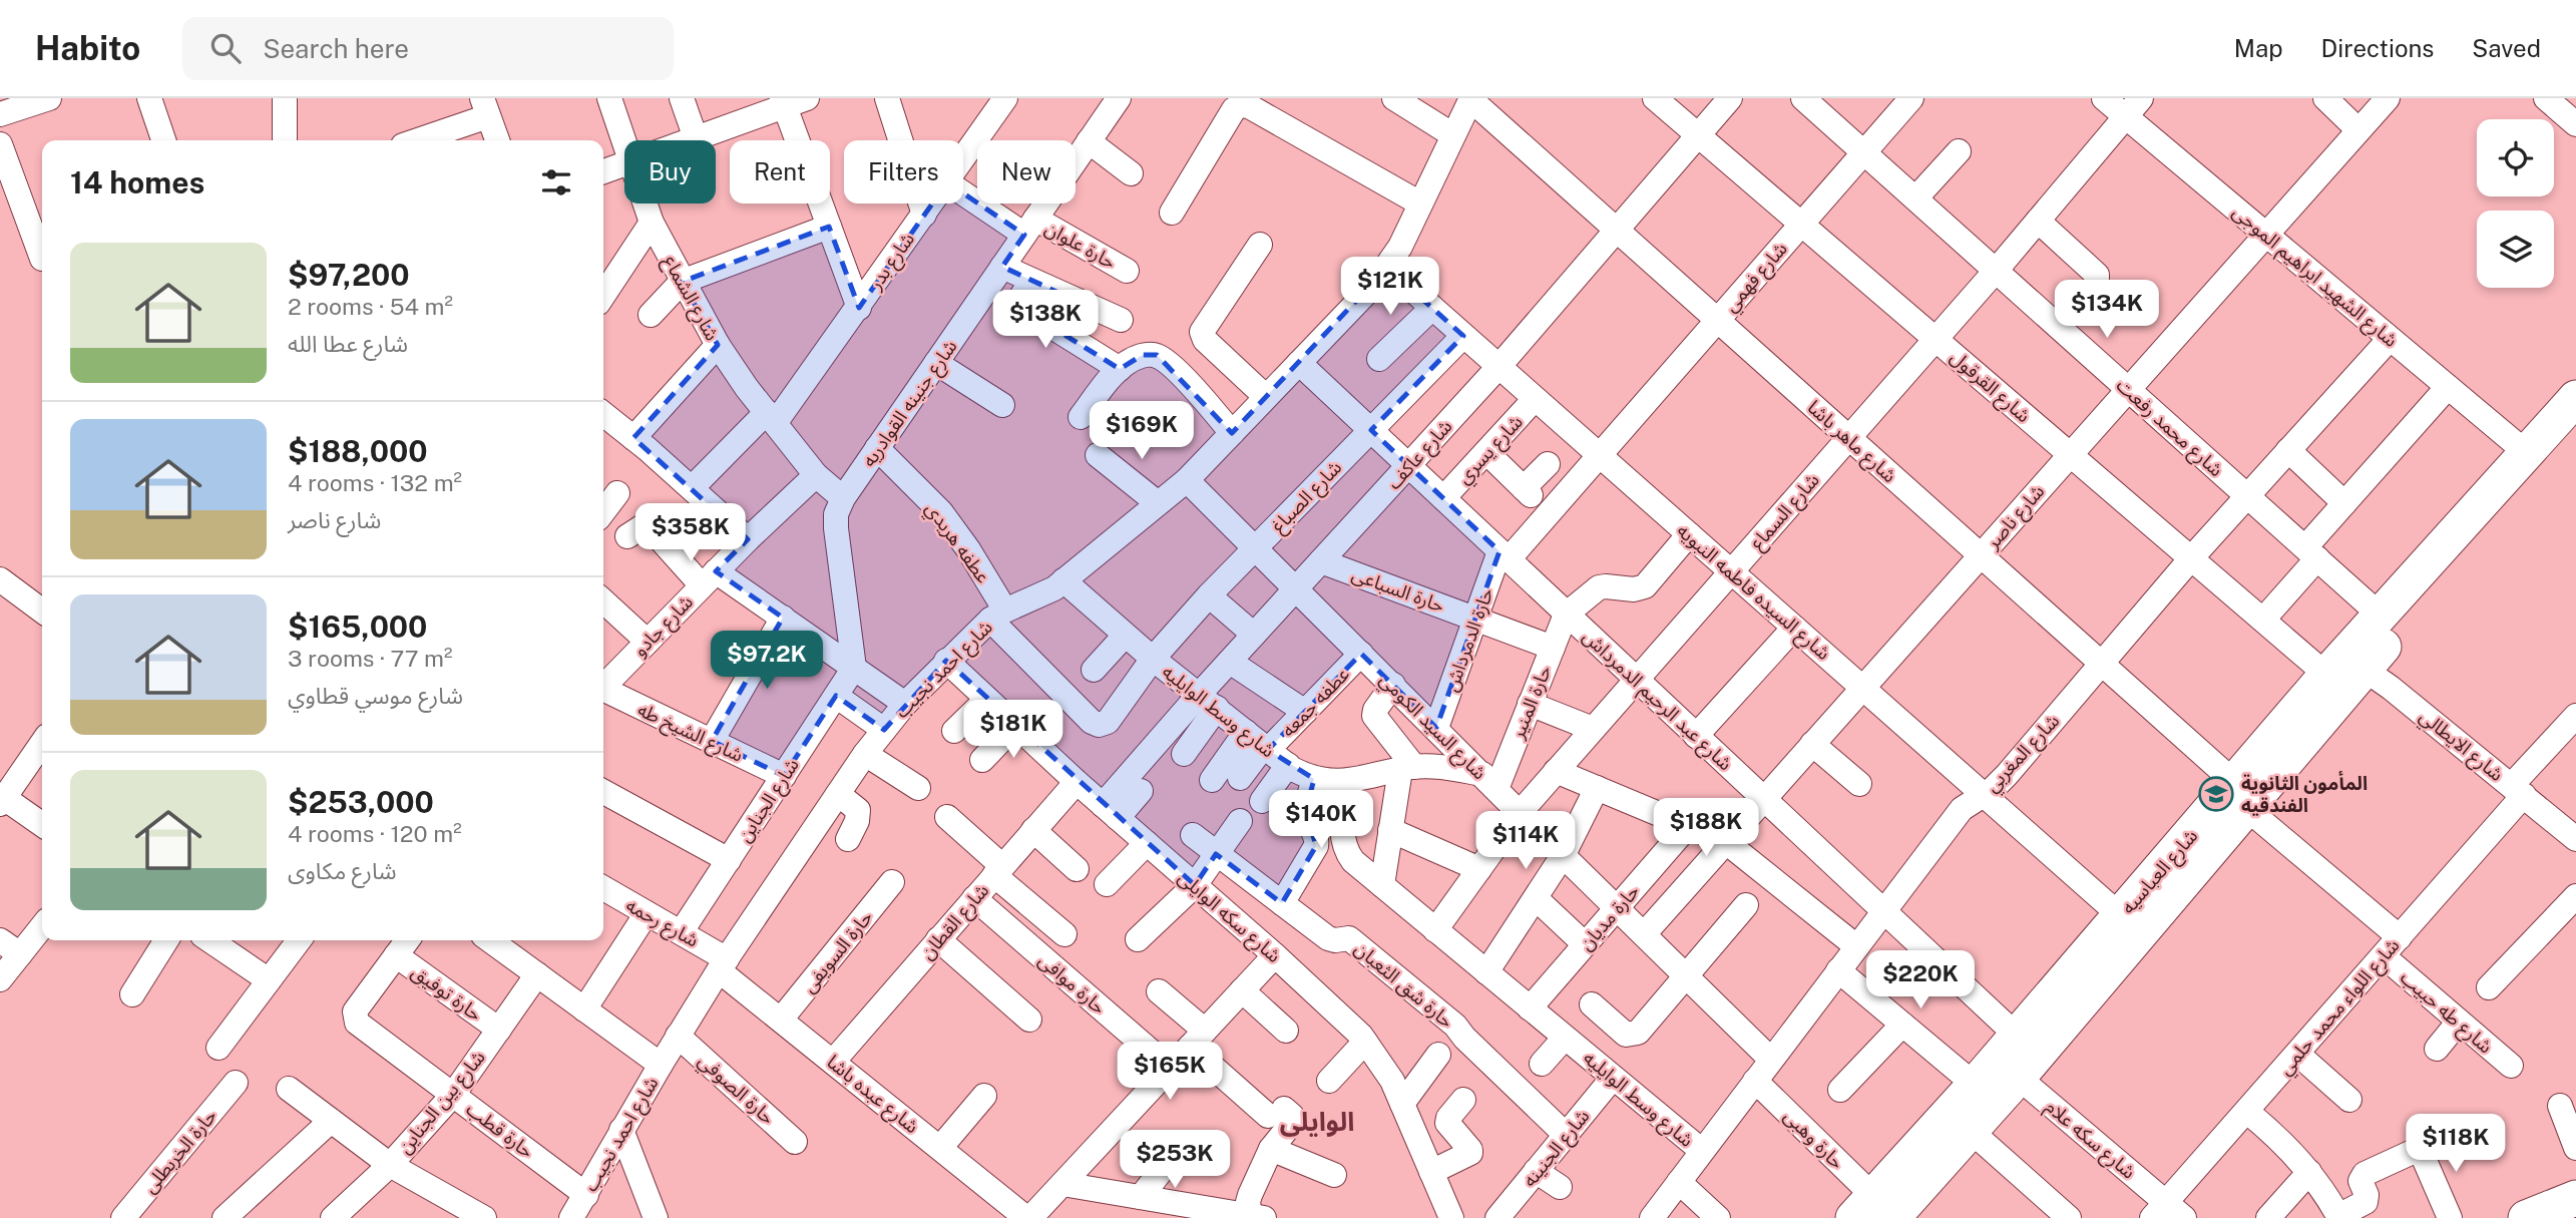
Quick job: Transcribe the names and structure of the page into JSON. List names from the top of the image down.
{
  "streets": {
    "main road": ["شارع العباسيه"],
    "street": [
      "حارة علوان",
      "شارع بدر",
      "شارع الشهيد ابراهيم الموجى",
      "شارع فهمي",
      "شارع الشماع",
      "شارع القرقول",
      "شارع جنينه القوادريه",
      "شارع محمد رفعت",
      "شارع ماهر باشا",
      "شارع يسري",
      "شارع عاكف",
      "شارع الصباغ",
      "شارع السماع",
      "شارع ناصر",
      "عطفه هريدي",
      "حارة السباعى",
      "شارع السيده فاطمه النبويه",
      "شارع جادو",
      "حارة الدمرداش",
      "شارع احمد نجيب",
      "شارع عبد الرحيم الدمرداش",
      "عطفه جمعه",
      "حارة المنير",
      "شارع وسط الوايليه",
      "شارع السيد الكومي",
      "شارع الشيخ طه",
      "شارع الايطالي",
      "شارع المغربي",
      "شارع الجناين",
      "شارع سكه الوايلى",
      "حارة مديان",
      "شارع القطان",
      "شارع رحمه",
      "حارة السويفى",
      "حارة موافى",
      "حارة شق الثعبان",
      "حارة توفيق",
      "شارع اللواء محمد حلمي",
      "شارع طه حبيب",
      "حارة الصوفي",
      "شارع عبده باشا",
      "شارع بين الجناين",
      "حارة قطب",
      "حارة وهبى",
      "شارع سكه علام",
      "شارع الجنينه",
      "حارة الخربطلى"
    ]
  },
  "crossings": [
    ["حارة علوان", "شارع جنينه القوادريه"],
    ["شارع بدر", "شارع الشماع"],
    ["شارع الشهيد ابراهيم الموجى", "شارع السماع"],
    ["شارع الشهيد ابراهيم الموجى", "شارع ناصر"],
    ["شارع الشهيد ابراهيم الموجى", "شارع المغربي"],
    ["شارع الشهيد ابراهيم الموجى", "شارع العباسيه"],
    ["شارع فهمي", "شارع القرقول"],
    ["شارع فهمي", "شارع محمد رفعت"],
    ["شارع فهمي", "شارع ماهر باشا"],
    ["شارع فهمي", "شارع السيده فاطمه النبويه"],
    ["شارع فهمي", "حارة الدمرداش"],
    ["شارع فهمي", "شارع عبد الرحيم الدمرداش"],
    ["شارع الشماع", "شارع جنينه القوادريه"],
    ["شارع الشماع", "شارع جادو"],
    ["شارع القرقول", "شارع عاكف"],
    ["شارع القرقول", "شارع السماع"],
    ["شارع القرقول", "شارع ناصر"],
    ["شارع القرقول", "شارع الايطالي"],
    ["شارع القرقول", "شارع المغربي"],
    ["شارع القرقول", "شارع العباسيه"],
    ["شارع جنينه القوادريه", "عطفه هريدي"],
    ["شارع محمد رفعت", "شارع السماع"],
    ["شارع محمد رفعت", "شارع ناصر"],
    ["شارع محمد رفعت", "شارع المغربي"],
    ["شارع محمد رفعت", "شارع العباسيه"],
    ["شارع ماهر باشا", "شارع عاكف"],
    ["شارع ماهر باشا", "شارع السماع"],
    ["شارع ماهر باشا", "شارع ناصر"],
    ["شارع ماهر باشا", "شارع احمد نجيب"],
    ["شارع ماهر باشا", "شارع المغربي"],
    ["شارع ماهر باشا", "شارع العباسيه"],
    ["شارع ماهر باشا", "شارع اللواء محمد حلمي"],
    ["شارع يسري", "شارع السيده فاطمه النبويه"],
    ["شارع يسري", "شارع عبد الرحيم الدمرداش"],
    ["شارع عاكف", "حارة السباعى"],
    ["شارع عاكف", "شارع السيده فاطمه النبويه"],
    ["شارع عاكف", "شارع عبد الرحيم الدمرداش"],
    ["شارع عاكف", "شارع وسط الوايليه"],
    ["شارع عاكف", "شارع السيد الكومي"],
    ["شارع عاكف", "شارع سكه الوايلى"],
    ["شارع الصباغ", "عطفه هريدي"],
    ["شارع الصباغ", "شارع السيده فاطمه النبويه"],
    ["شارع الصباغ", "شارع عبد الرحيم الدمرداش"],
    ["شارع الصباغ", "شارع وسط الوايليه"],
    ["شارع الصباغ", "شارع السيد الكومي"],
    ["شارع السماع", "شارع السيده فاطمه النبويه"],
    ["شارع السماع", "شارع عبد الرحيم الدمرداش"],
    ["شارع السماع", "شارع وسط الوايليه"],
    ["شارع السماع", "شارع السيد الكومي"],
    ["شارع ناصر", "شارع السيده فاطمه النبويه"],
    ["شارع ناصر", "شارع عبد الرحيم الدمرداش"],
    ["شارع ناصر", "شارع السيد الكومي"],
    ["عطفه هريدي", "شارع احمد نجيب"],
    ["عطفه هريدي", "شارع وسط الوايليه"],
    ["حارة السباعى", "حارة الدمرداش"],
    ["حارة السباعى", "حارة المنير"],
    ["شارع السيده فاطمه النبويه", "شارع احمد نجيب"],
    ["شارع السيده فاطمه النبويه", "شارع المغربي"],
    ["شارع السيده فاطمه النبويه", "شارع العباسيه"],
    ["حارة الدمرداش", "شارع عبد الرحيم الدمرداش"],
    ["حارة الدمرداش", "شارع السيد الكومي"],
    ["شارع احمد نجيب", "شارع عبد الرحيم الدمرداش"],
    ["شارع احمد نجيب", "شارع وسط الوايليه"],
    ["شارع احمد نجيب", "شارع السيد الكومي"],
    ["شارع احمد نجيب", "شارع سكه الوايلى"],
    ["شارع احمد نجيب", "شارع رحمه"],
    ["شارع احمد نجيب", "حارة الصوفي"],
    ["شارع احمد نجيب", "شارع عبده باشا"],
    ["شارع احمد نجيب", "حارة قطب"],
    ["شارع عبد الرحيم الدمرداش", "حارة المنير"],
    ["شارع عبد الرحيم الدمرداش", "شارع المغربي"],
    ["شارع عبد الرحيم الدمرداش", "شارع العباسيه"],
    ["شارع عبد الرحيم الدمرداش", "شارع سكه علام"],
    ["عطفه جمعه", "شارع وسط الوايليه"],
    ["عطفه جمعه", "شارع السيد الكومي"],
    ["حارة المنير", "شارع وسط الوايليه"],
    ["حارة المنير", "شارع السيد الكومي"],
    ["شارع وسط الوايليه", "شارع السيد الكومي"],
    ["شارع وسط الوايليه", "شارع المغربي"],
    ["شارع وسط الوايليه", "حارة مديان"],
    ["شارع وسط الوايليه", "شارع الجنينه"],
    ["شارع السيد الكومي", "شارع المغربي"],
    ["شارع السيد الكومي", "حارة مديان"],
    ["شارع الشيخ طه", "شارع الجناين"],
    ["شارع الايطالي", "شارع العباسيه"],
    ["شارع الايطالي", "شارع اللواء محمد حلمي"],
    ["شارع المغربي", "حارة وهبى"],
    ["شارع الجناين", "شارع رحمه"],
    ["شارع العباسيه", "حارة وهبى"],
    ["شارع العباسيه", "شارع سكه علام"],
    ["شارع سكه الوايلى", "شارع القطان"],
    ["شارع القطان", "حارة موافى"],
    ["شارع القطان", "شارع عبده باشا"],
    ["شارع رحمه", "شارع عبده باشا"],
    ["حارة السويفى", "شارع عبده باشا"],
    ["حارة شق الثعبان", "شارع الجنينه"],
    ["حارة توفيق", "شارع بين الجناين"],
    ["حارة توفيق", "حارة قطب"],
    ["شارع اللواء محمد حلمي", "شارع طه حبيب"],
    ["شارع اللواء محمد حلمي", "شارع سكه علام"],
    ["شارع بين الجناين", "حارة قطب"]
  ],
  "districts": ["الوايلى"],
  "places": {
    "school or university": ["المأمون الثانوية الفندقيه"]
  },
  "page": {
    "header": "Habito",
    "search": "Search here",
    "nav": ["Map", "Directions", "Saved"],
    "chip": [
      "Buy",
      "Rent",
      "Filters",
      "New"
    ],
    "heading": "14 homes",
    "list": [
      {
        "name": "$97,200",
        "note": "2 rooms · 54 m² · شارع عطا الله"
      },
      {
        "name": "$188,000",
        "note": "4 rooms · 132 m² · شارع ناصر"
      },
      {
        "name": "$165,000",
        "note": "3 rooms · 77 m² · شارع موسي قطاوي"
      },
      {
        "name": "$253,000",
        "note": "4 rooms · 120 m² · شارع مكاوى"
      }
    ],
    "price": [
      "$121K",
      "$134K",
      "$138K",
      "$169K",
      "$358K",
      "$97.2K",
      "$181K",
      "$140K",
      "$188K",
      "$114K",
      "$220K",
      "$165K",
      "$118K",
      "$253K"
    ]
  }
}
